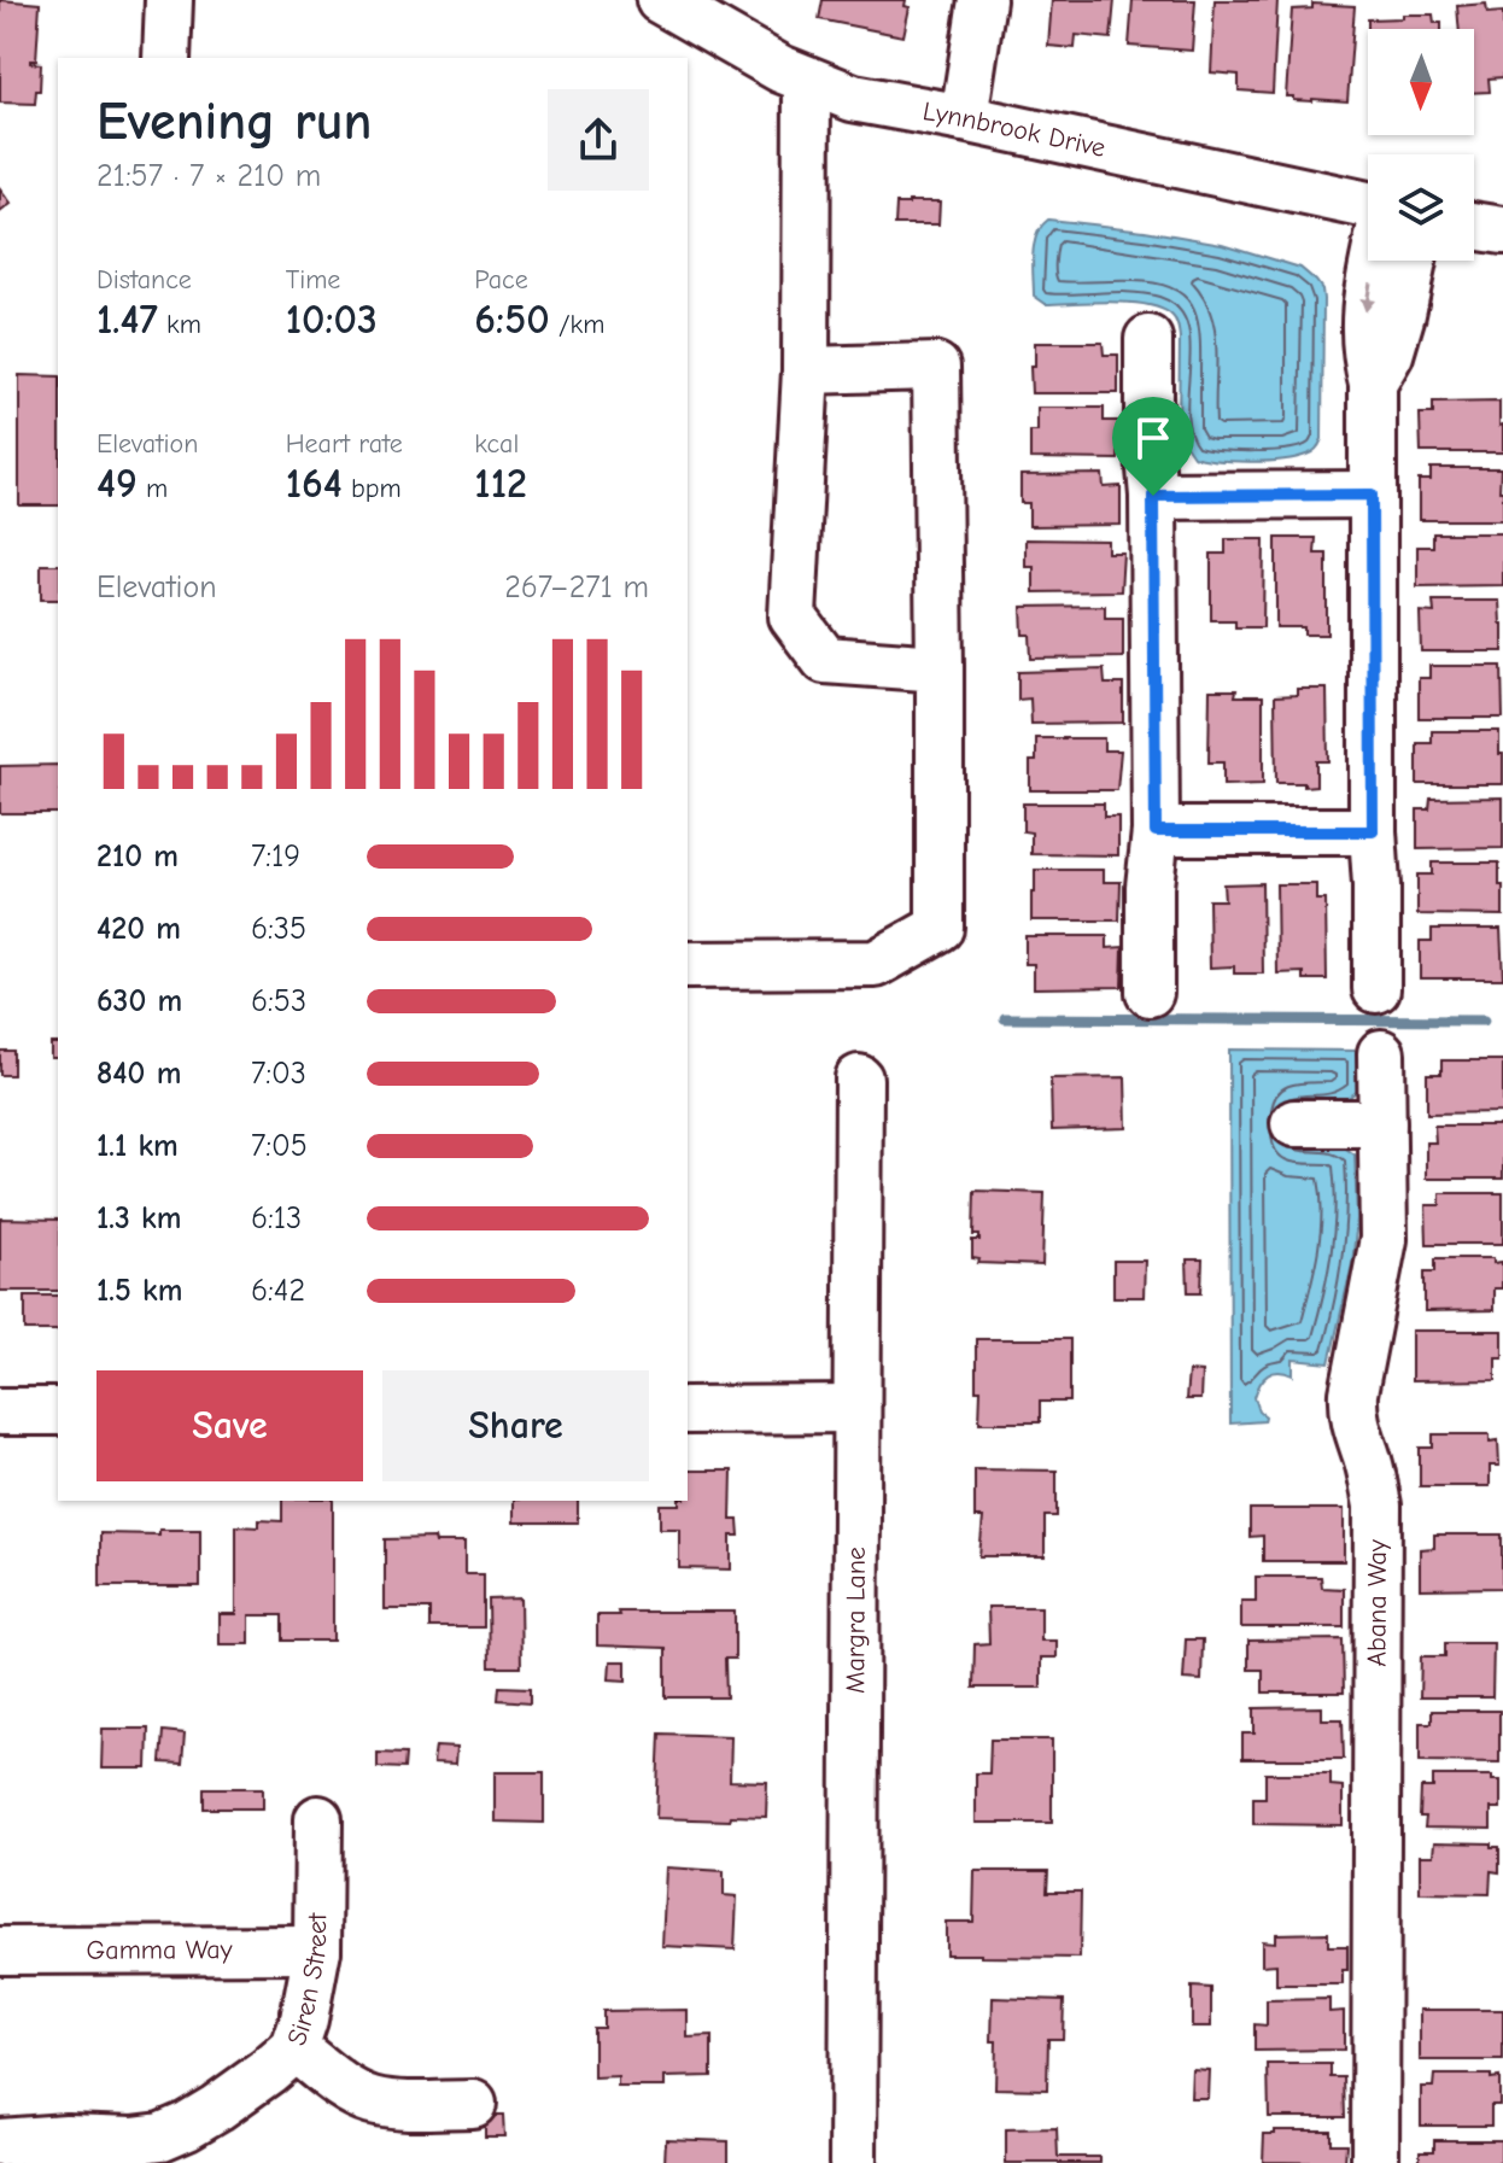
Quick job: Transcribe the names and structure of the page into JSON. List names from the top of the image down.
{
  "streets": {
    "street": [
      "Lynnbrook Drive",
      "Abana Way",
      "Margra Lane",
      "Gamma Way",
      "Siren Street"
    ]
  },
  "crossings": [
    ["Gamma Way", "Siren Street"]
  ],
  "north": "bottom",
  "page": {
    "heading": ["Evening run", "21:57 · 7 × 210 m"],
    "stats": [
      ["Distance", "1.47 km"],
      ["Time", "10:03"],
      ["Pace", "6:50 /km"],
      ["Elevation", "49 m"],
      ["Heart rate", "164 bpm"],
      ["kcal", "112"]
    ],
    "chart": ["Elevation", "267–271 m"],
    "list": [
      {
        "name": "210 m",
        "note": "7:19"
      },
      {
        "name": "420 m",
        "note": "6:35"
      },
      {
        "name": "630 m",
        "note": "6:53"
      },
      {
        "name": "840 m",
        "note": "7:03"
      },
      {
        "name": "1.1 km",
        "note": "7:05"
      },
      {
        "name": "1.3 km",
        "note": "6:13"
      },
      {
        "name": "1.5 km",
        "note": "6:42"
      }
    ],
    "buttons": ["Save", "Share"]
  }
}
